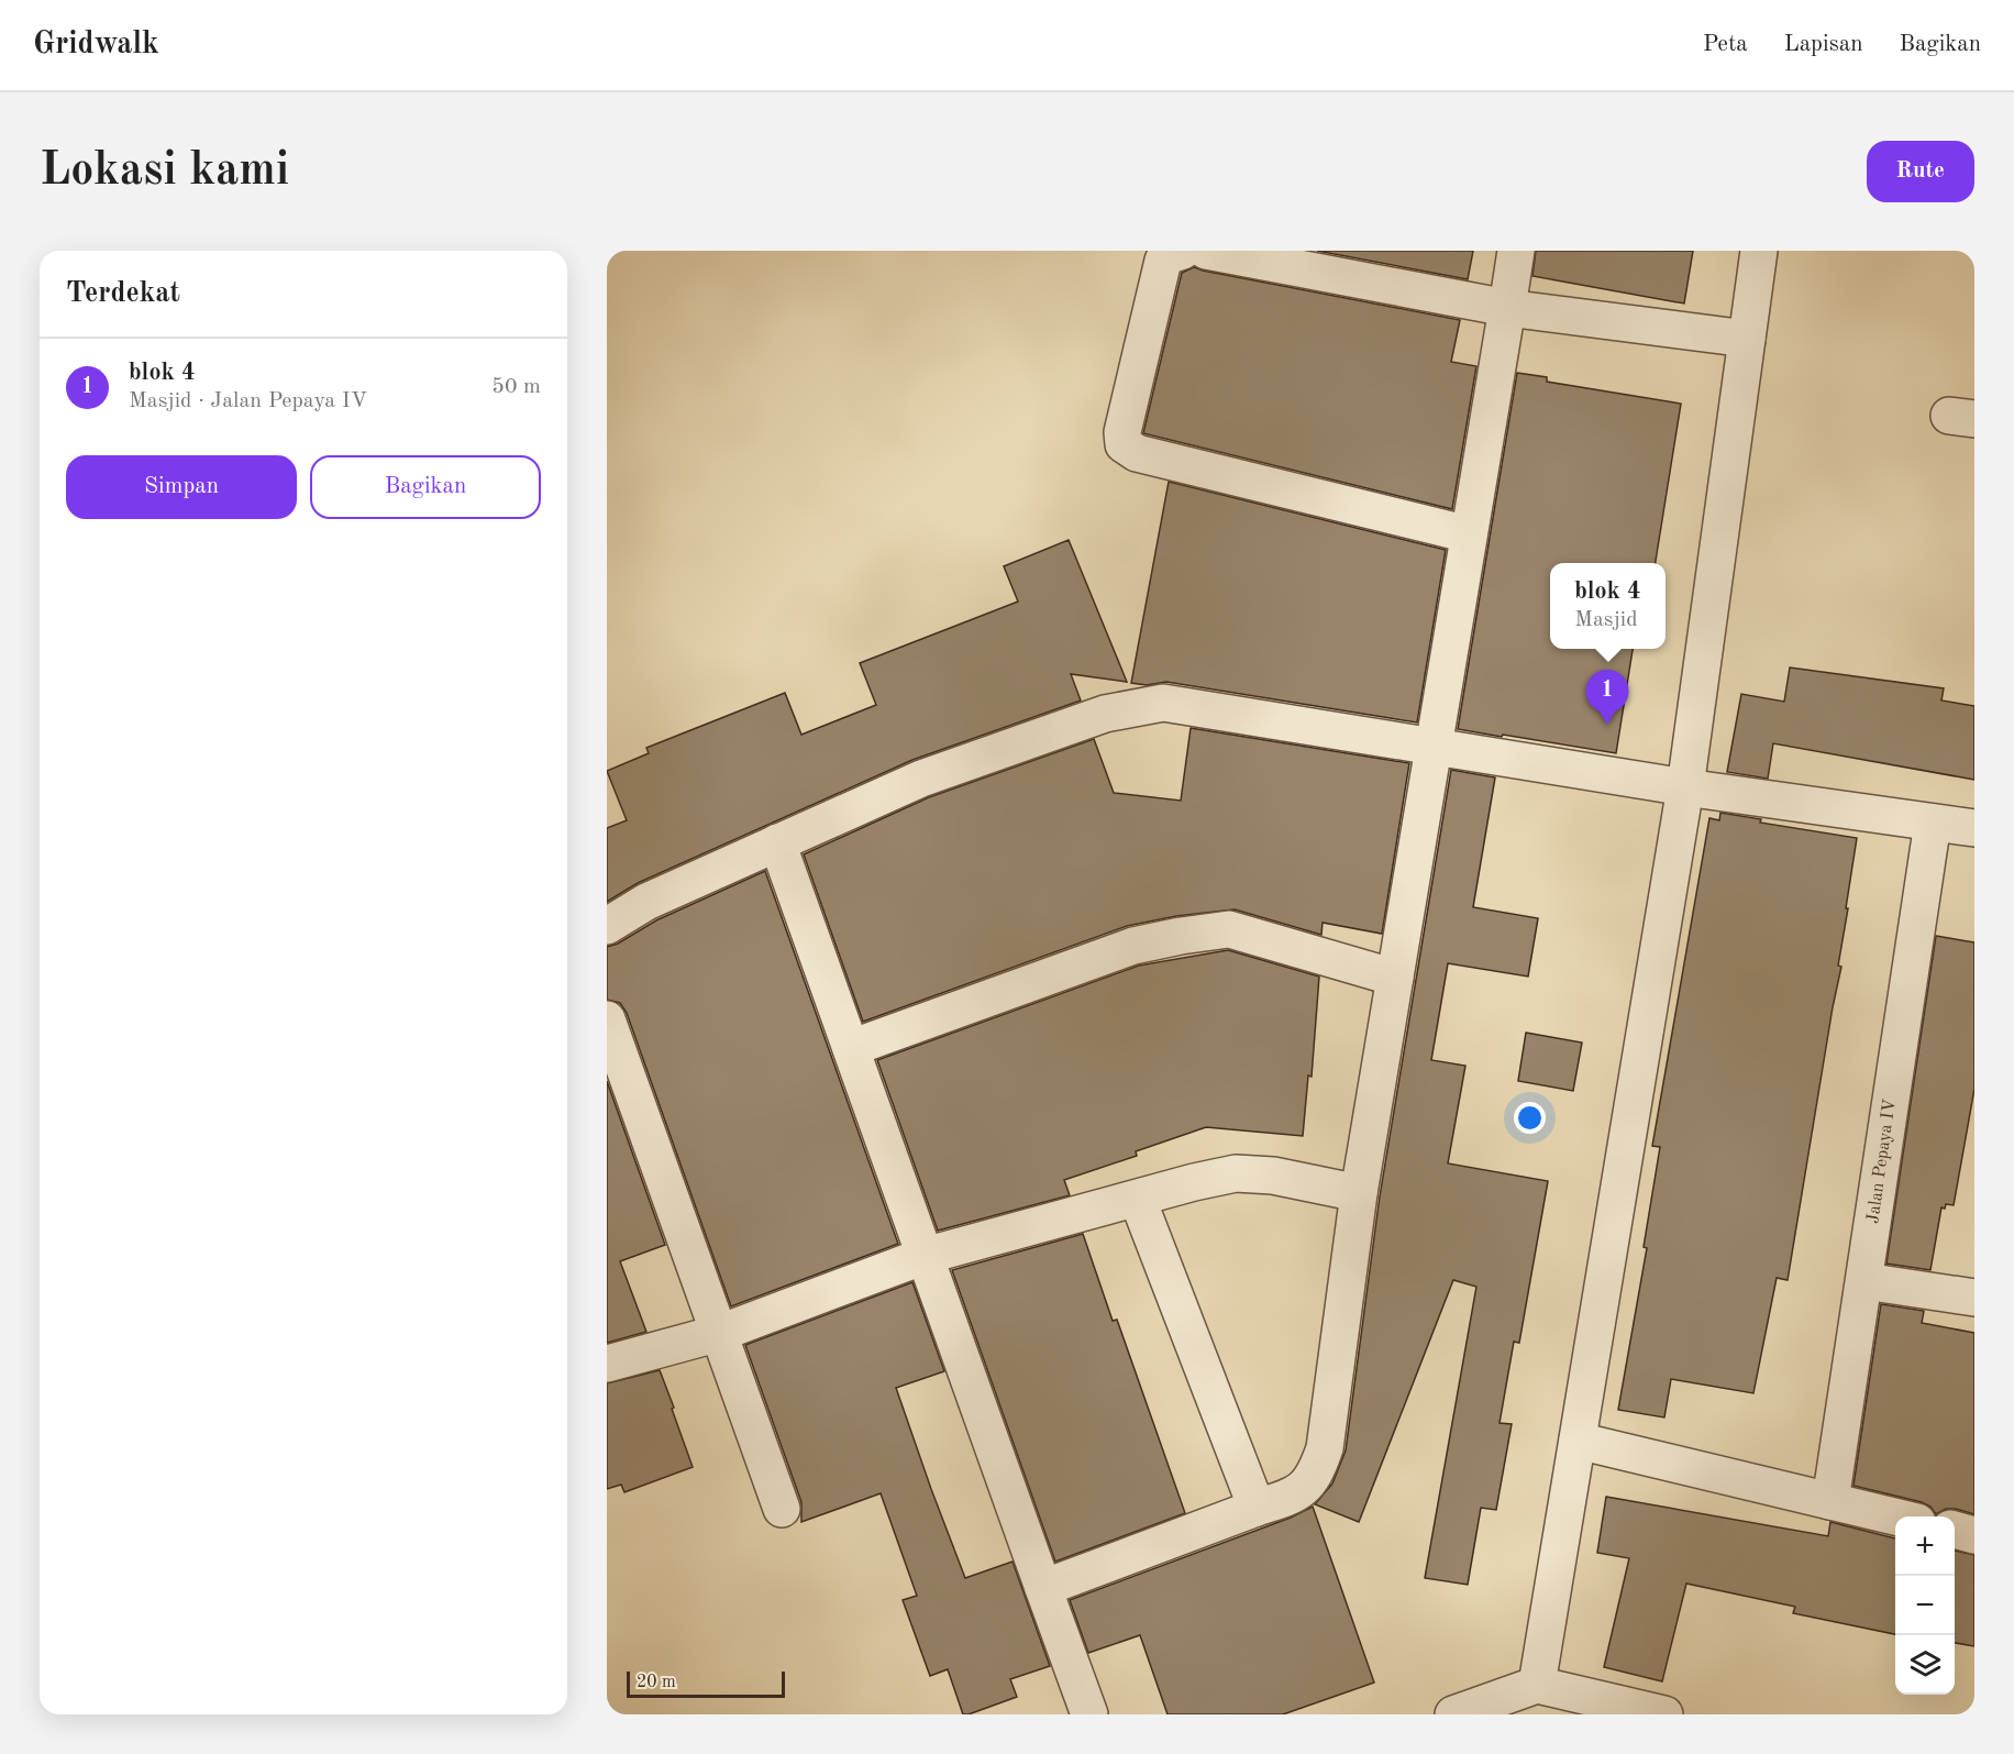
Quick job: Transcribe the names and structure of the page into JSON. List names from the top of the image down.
{
  "streets": {
    "street": ["Jalan Pepaya IV"]
  },
  "scale_bar": "20 m",
  "page": {
    "header": "Gridwalk",
    "nav": ["Peta", "Lapisan", "Bagikan"],
    "buttons": [
      "Rute",
      ["Simpan", "Bagikan"]
    ],
    "title": "Lokasi kami",
    "heading": "Terdekat",
    "list": [
      {
        "mark": "1",
        "name": "blok 4",
        "note": "Masjid · Jalan Pepaya IV",
        "value": "50 m"
      }
    ],
    "popup": ["blok 4", "Masjid"],
    "pins": "1",
    "map_buttons": ["+", "−"],
    "scale": "20 m"
  }
}
